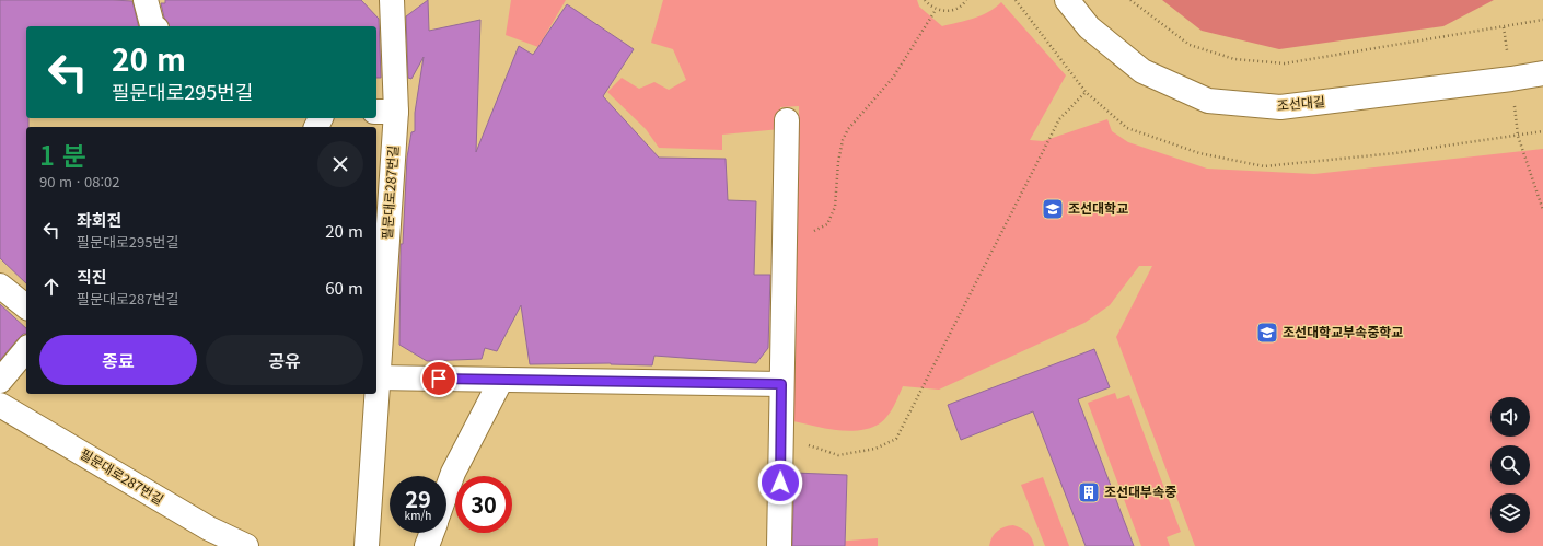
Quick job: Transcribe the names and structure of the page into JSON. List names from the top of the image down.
{
  "streets": {
    "street": ["조선대길", "필문대로287번길"]
  },
  "places": {
    "school or university": ["조선대학교", "조선대학교부속중학교"],
    "building": ["조선대부속중"]
  },
  "page": {
    "turn": ["20 m", "필문대로295번길"],
    "heading": ["1 분", "90 m · 08:02"],
    "list": [
      {
        "name": "좌회전",
        "note": "필문대로295번길",
        "value": "20 m"
      },
      {
        "name": "직진",
        "note": "필문대로287번길",
        "value": "60 m"
      }
    ],
    "buttons": ["종료", "공유"],
    "speed": "29 km/h",
    "limit": "30"
  }
}
